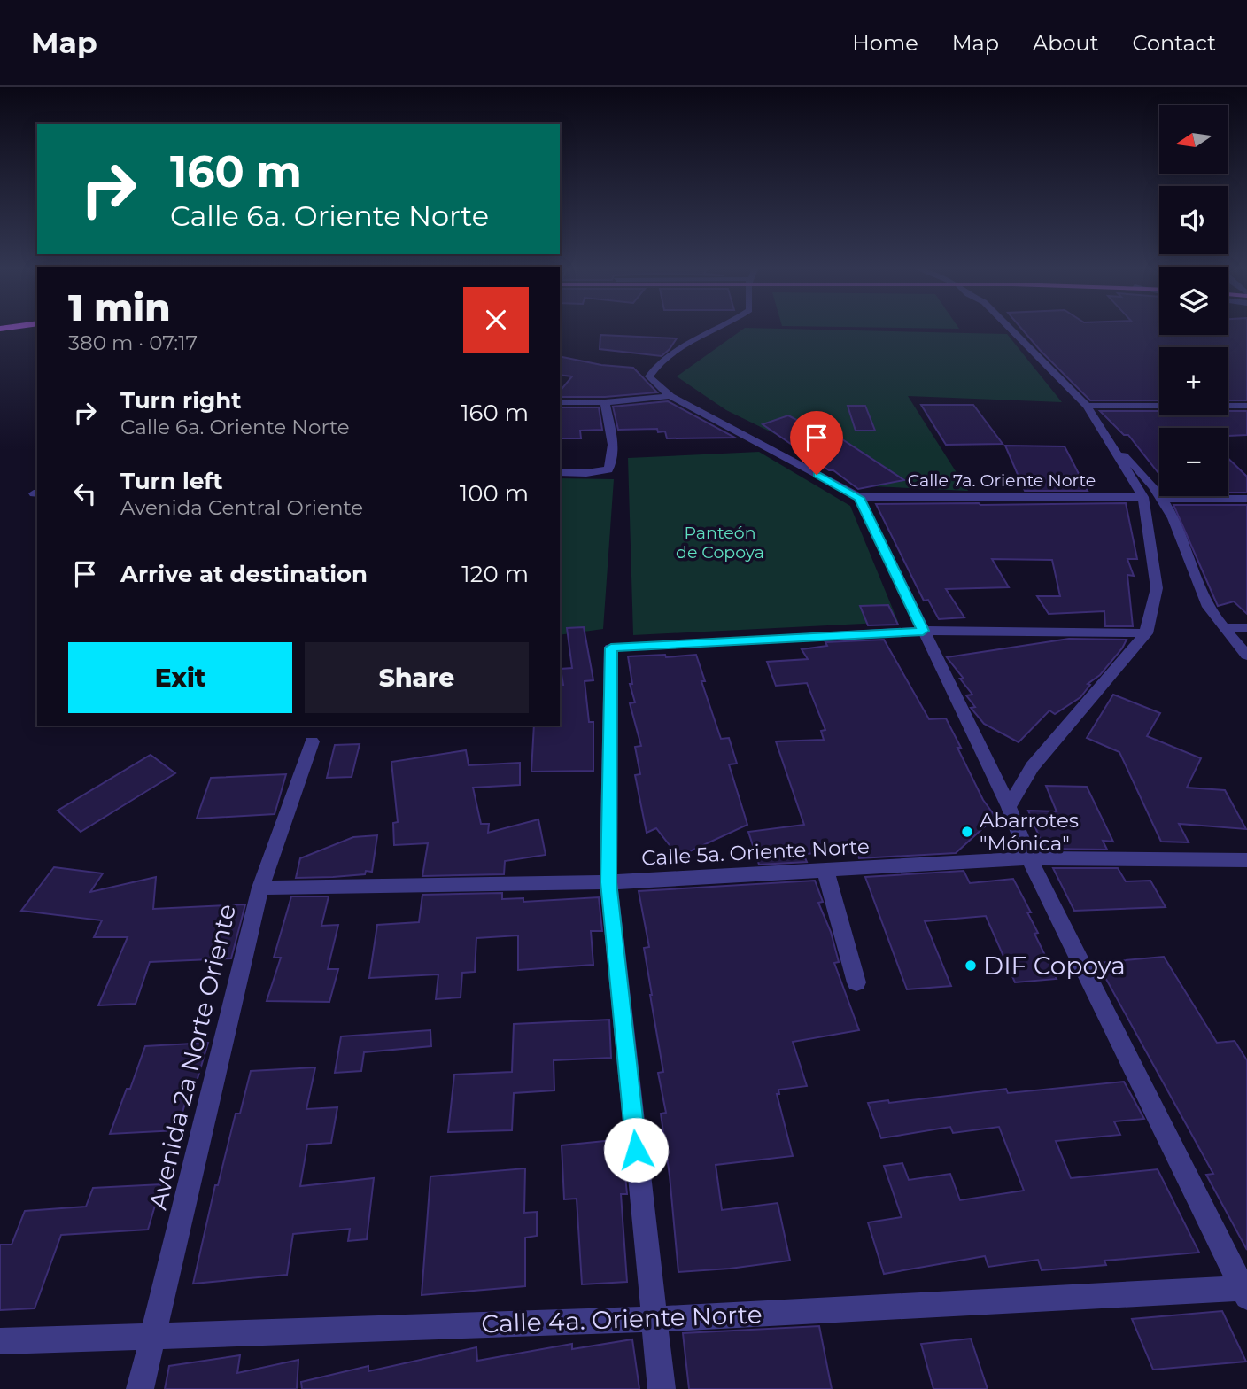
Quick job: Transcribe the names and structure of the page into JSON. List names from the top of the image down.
{
  "streets": {
    "street": [
      "Calle 7a. Oriente Norte",
      "Calle 5a. Oriente Norte",
      "Avenida 2a Norte Oriente",
      "Calle 4a. Oriente Norte"
    ]
  },
  "crossings": [
    ["Calle 5a. Oriente Norte", "Avenida 2a Norte Oriente"],
    ["Avenida 2a Norte Oriente", "Calle 4a. Oriente Norte"]
  ],
  "parks": ["Panteón de Copoya"],
  "places": ["Abarrotes \"Mónica\"", "DIF Copoya"],
  "north": "left",
  "page": {
    "header": "Map",
    "nav": [
      "Home",
      "Map",
      "About",
      "Contact"
    ],
    "map_buttons": ["+", "−"],
    "turn": ["160 m", "Calle 6a. Oriente Norte"],
    "heading": ["1 min", "380 m · 07:17"],
    "list": [
      {
        "name": "Turn right",
        "note": "Calle 6a. Oriente Norte",
        "value": "160 m"
      },
      {
        "name": "Turn left",
        "note": "Avenida Central Oriente",
        "value": "100 m"
      },
      {
        "name": "Arrive at destination",
        "value": "120 m"
      }
    ],
    "buttons": ["Exit", "Share"]
  }
}
